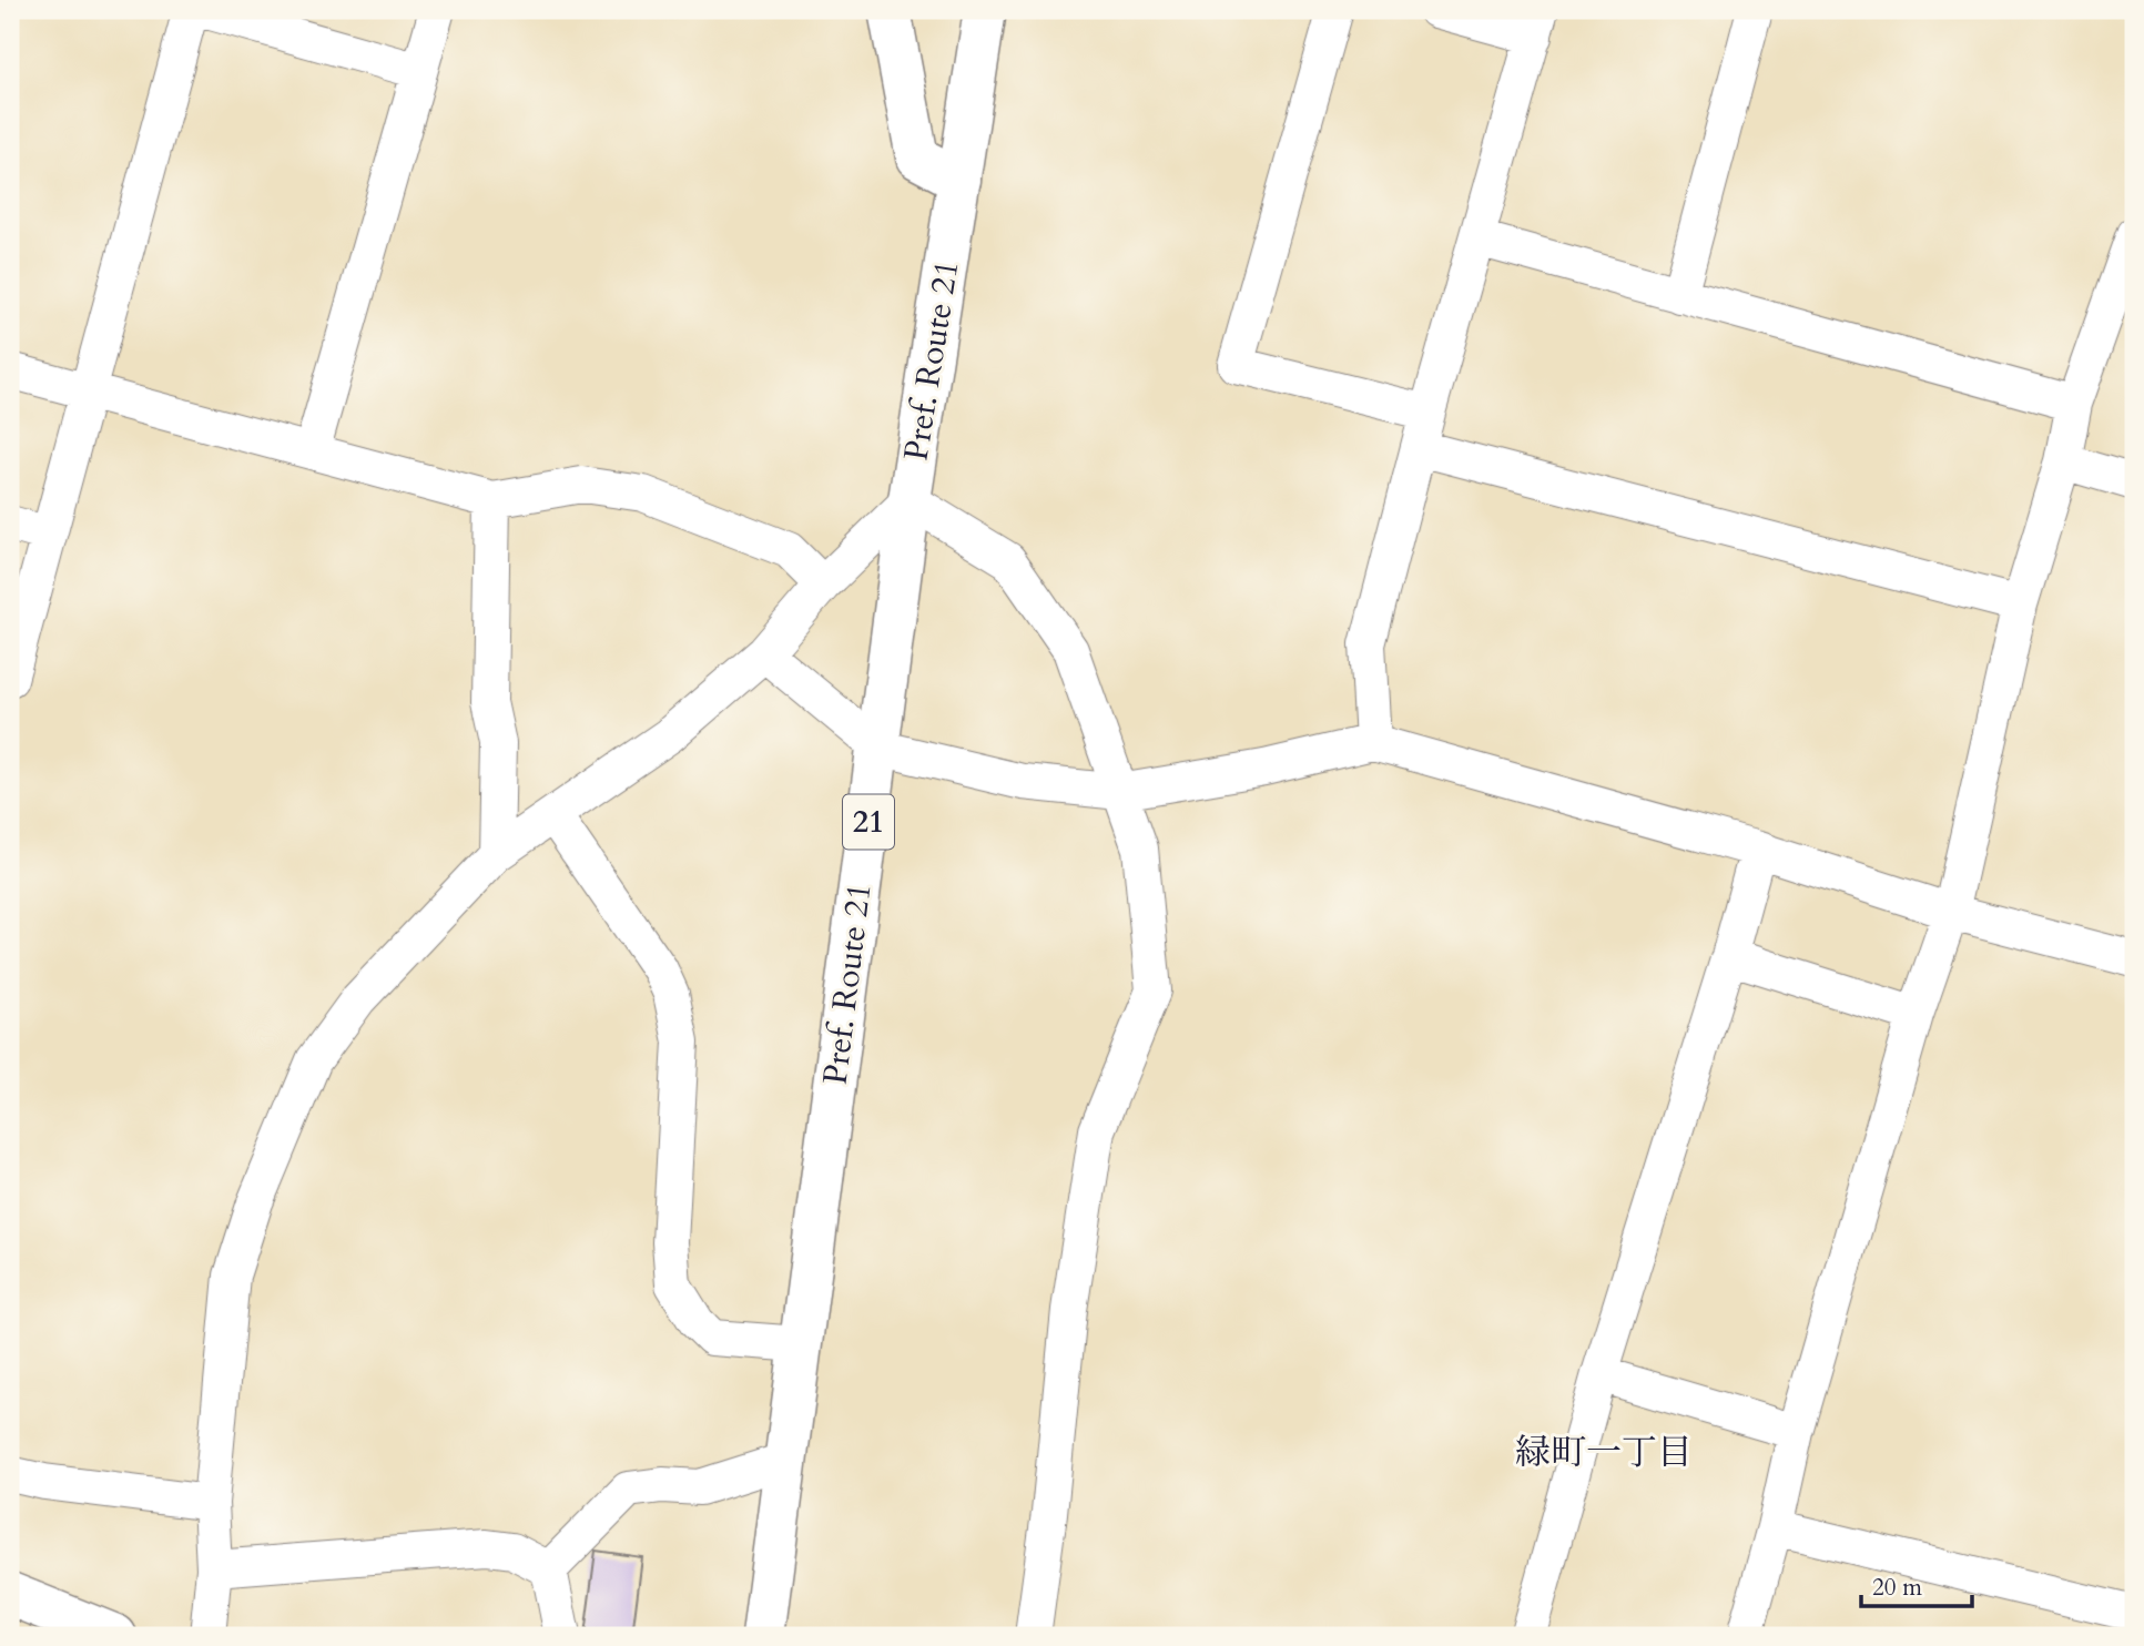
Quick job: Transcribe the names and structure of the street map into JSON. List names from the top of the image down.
{
  "streets": {
    "main road": ["Pref. Route 21", "21"]
  },
  "districts": ["緑町一丁目"],
  "scale_bar": "20 m"
}
